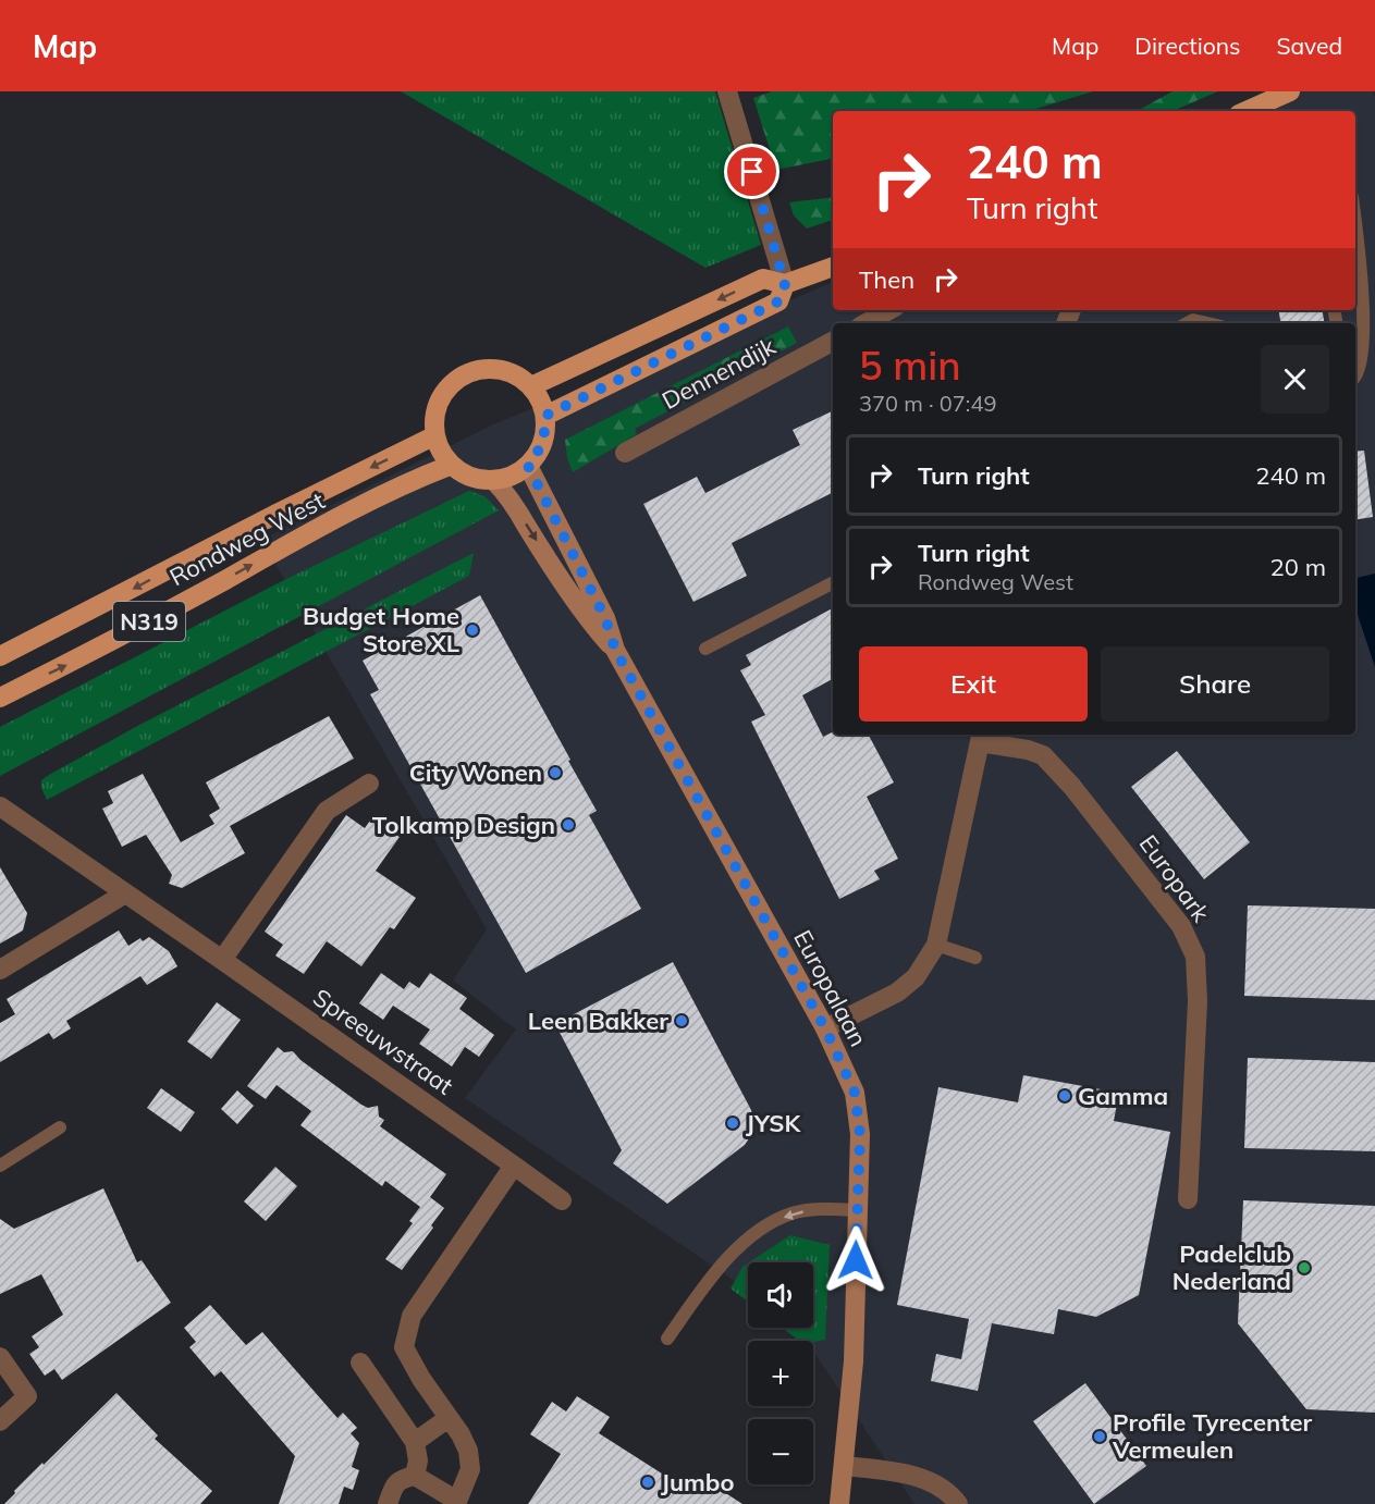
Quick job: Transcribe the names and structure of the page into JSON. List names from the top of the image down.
{
  "streets": {
    "main road": ["Rondweg West", "N319"],
    "street": [
      "Dennendijk",
      "Europark",
      "Europalaan",
      "Spreeuwstraat"
    ]
  },
  "crossings": [
    ["Rondweg West", "Europalaan"]
  ],
  "places": [
    "Budget Home Store XL",
    "City Wonen",
    "Tolkamp Design",
    "Leen Bakker",
    "Gamma",
    "JYSK",
    "Padelclub Nederland",
    "Profile Tyrecenter Vermeulen",
    "Jumbo"
  ],
  "page": {
    "header": "Map",
    "nav": ["Map", "Directions", "Saved"],
    "turn": ["240 m", "Turn right"],
    "then": "Then",
    "heading": ["5 min", "370 m · 07:49"],
    "list": [
      {
        "name": "Turn right",
        "value": "240 m"
      },
      {
        "name": "Turn right",
        "note": "Rondweg West",
        "value": "20 m"
      }
    ],
    "buttons": ["Exit", "Share"],
    "map_buttons": ["+", "−"]
  }
}
